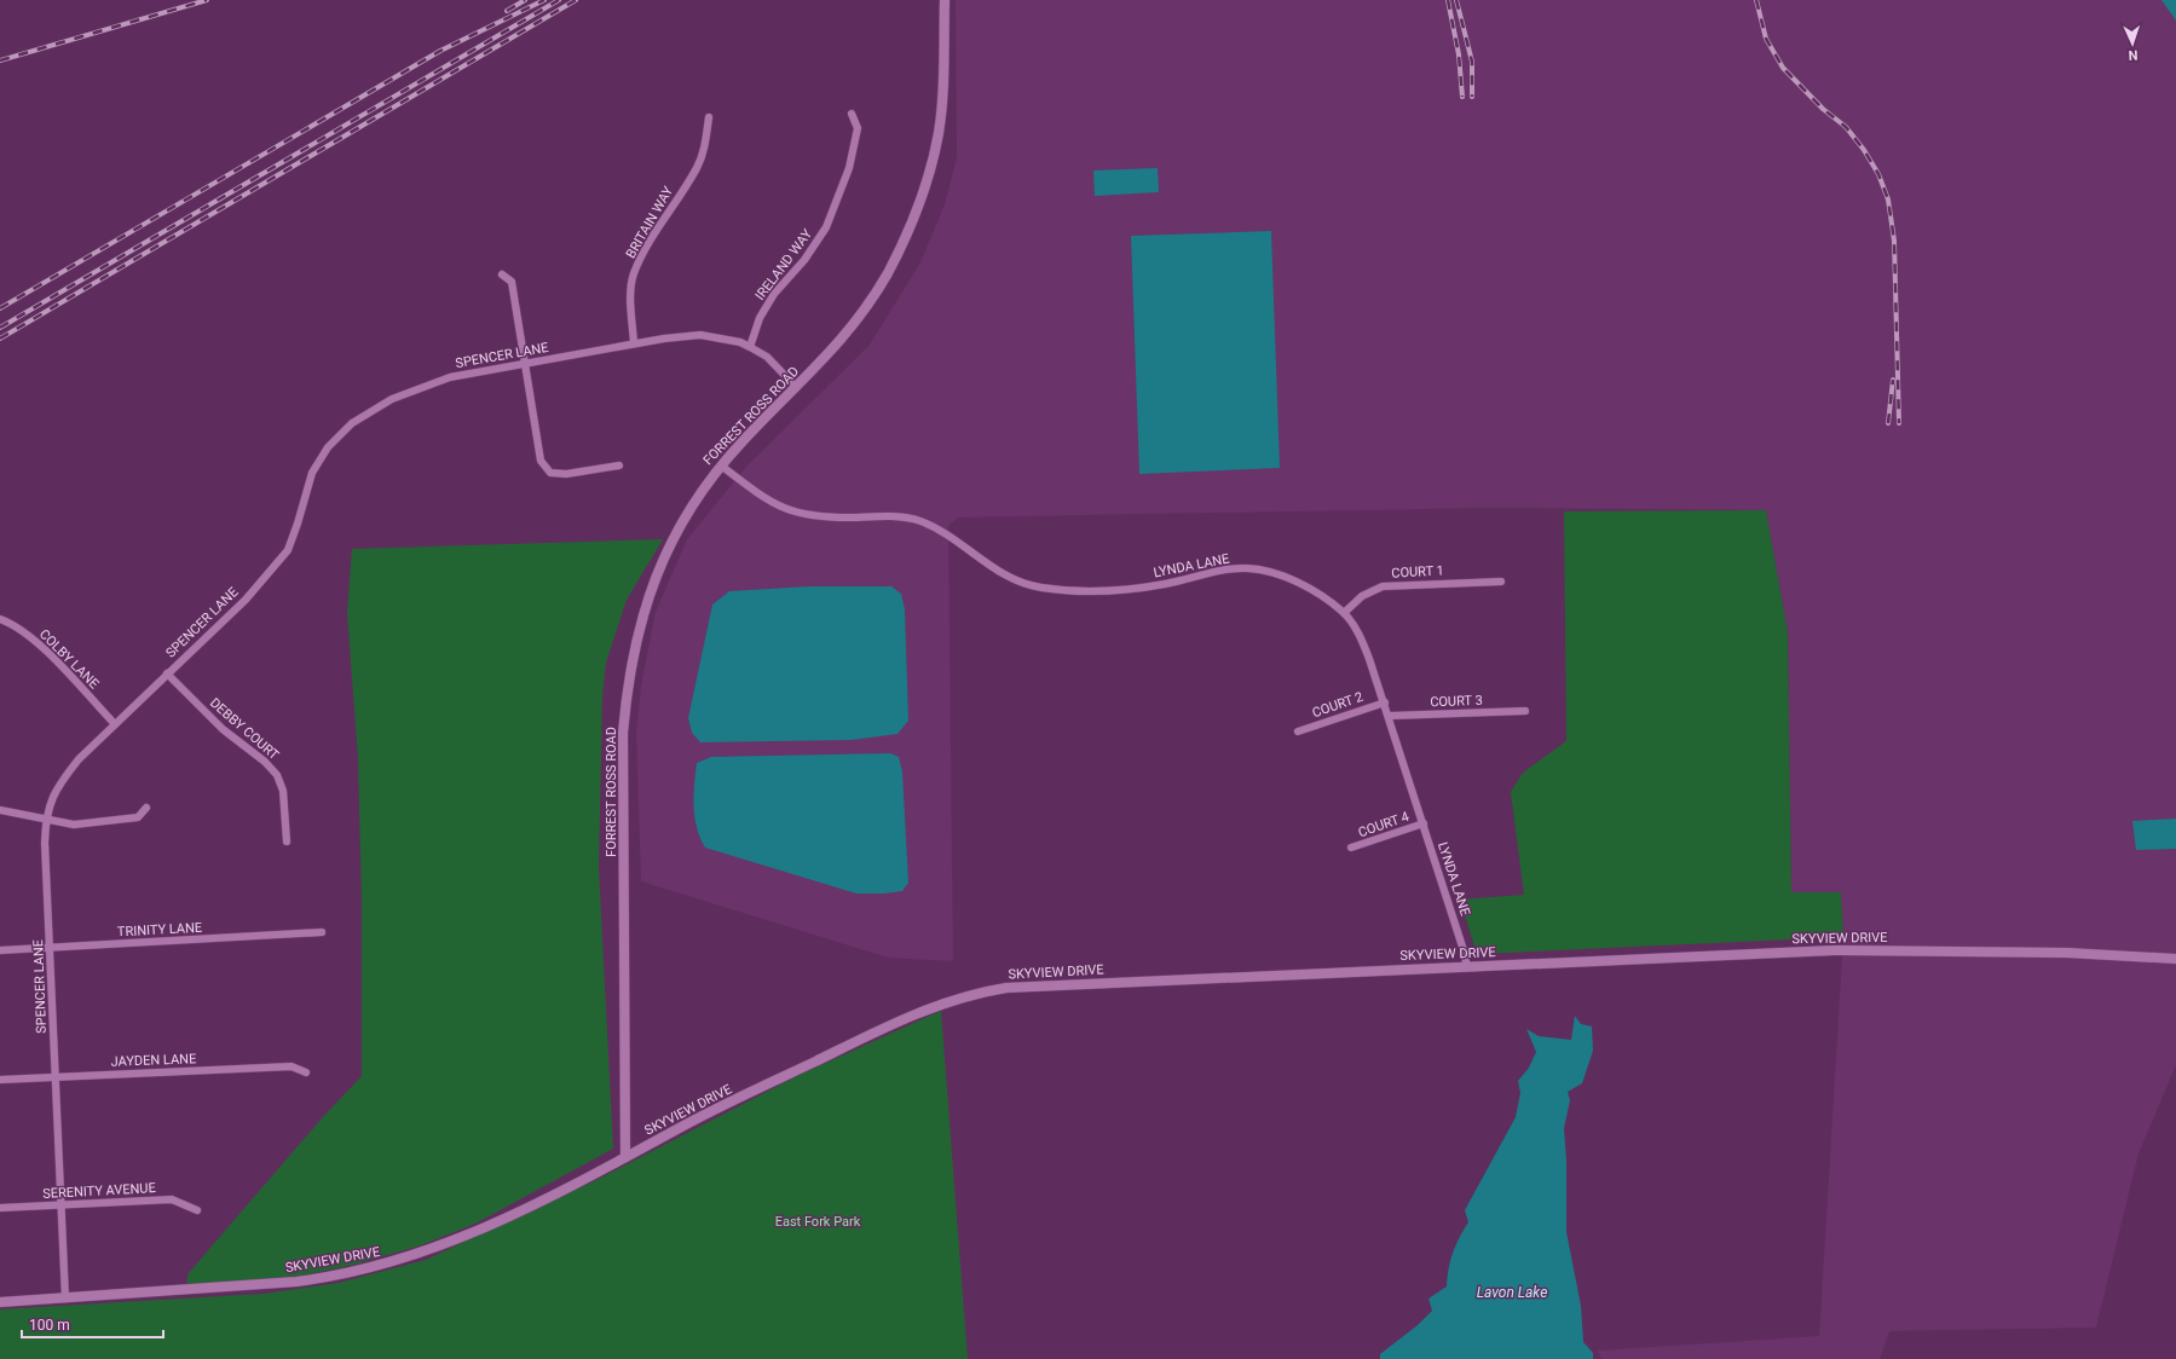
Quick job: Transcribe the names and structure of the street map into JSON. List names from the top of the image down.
{
  "streets": {
    "street": [
      "BRITAIN WAY",
      "IRELAND WAY",
      "SPENCER LANE",
      "FORREST ROSS ROAD",
      "LYNDA LANE",
      "COURT 1",
      "COLBY LANE",
      "COURT 3",
      "COURT 2",
      "DEBBY COURT",
      "COURT 4",
      "TRINITY LANE",
      "SKYVIEW DRIVE",
      "JAYDEN LANE",
      "SERENITY AVENUE"
    ]
  },
  "crossings": [
    ["BRITAIN WAY", "SPENCER LANE"],
    ["IRELAND WAY", "SPENCER LANE"],
    ["SPENCER LANE", "FORREST ROSS ROAD"],
    ["SPENCER LANE", "COLBY LANE"],
    ["SPENCER LANE", "DEBBY COURT"],
    ["SPENCER LANE", "TRINITY LANE"],
    ["SPENCER LANE", "SKYVIEW DRIVE"],
    ["SPENCER LANE", "JAYDEN LANE"],
    ["SPENCER LANE", "SERENITY AVENUE"],
    ["FORREST ROSS ROAD", "LYNDA LANE"],
    ["FORREST ROSS ROAD", "SKYVIEW DRIVE"],
    ["LYNDA LANE", "COURT 1"],
    ["LYNDA LANE", "COURT 3"],
    ["LYNDA LANE", "COURT 2"],
    ["LYNDA LANE", "COURT 4"],
    ["LYNDA LANE", "SKYVIEW DRIVE"]
  ],
  "water": ["Lavon Lake"],
  "parks": ["East Fork Park"],
  "scale_bar": "100 m",
  "north": "bottom"
}
